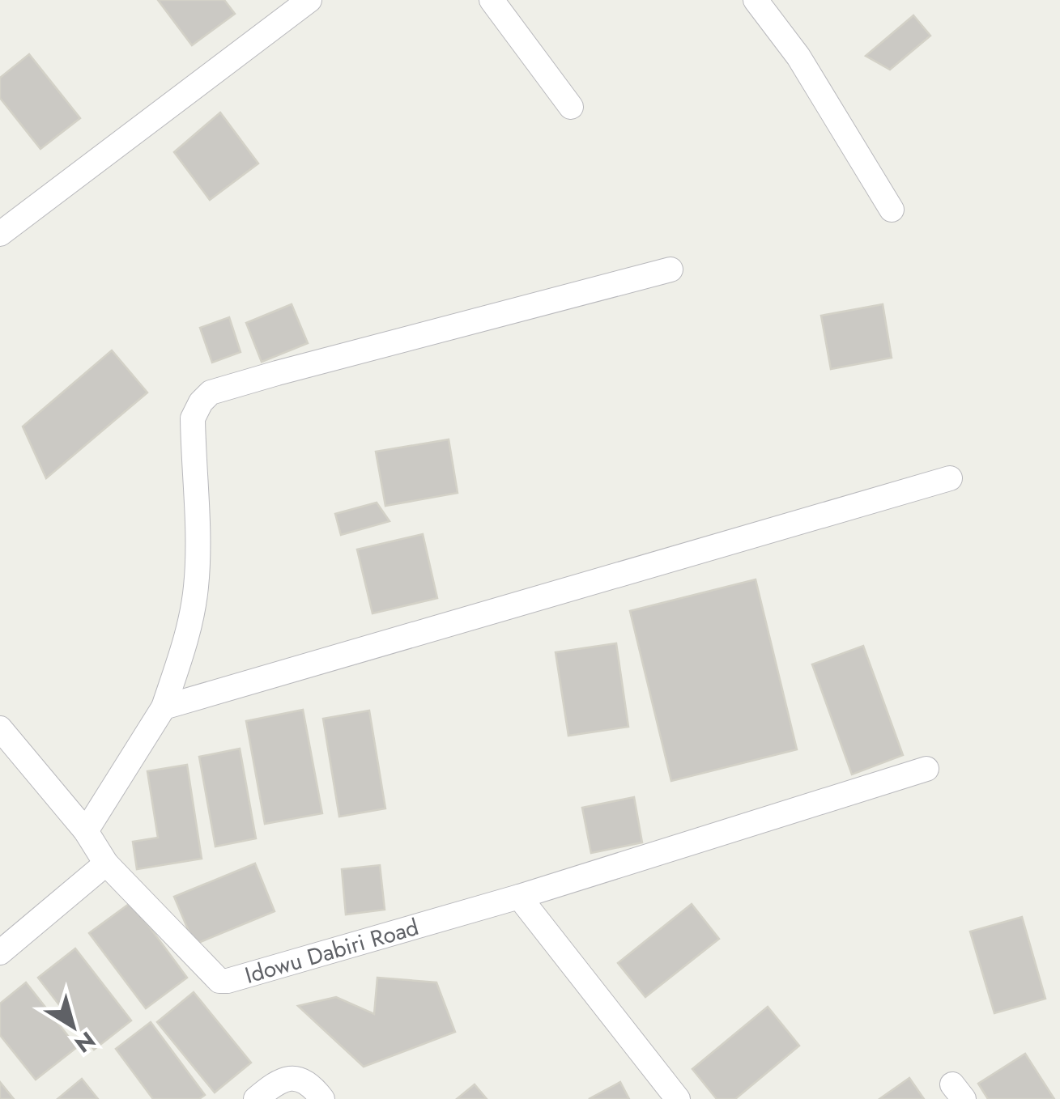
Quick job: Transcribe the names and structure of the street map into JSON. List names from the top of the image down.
{
  "streets": {
    "street": ["Idowu Dabiri Road"]
  },
  "north": "bottom right"
}
